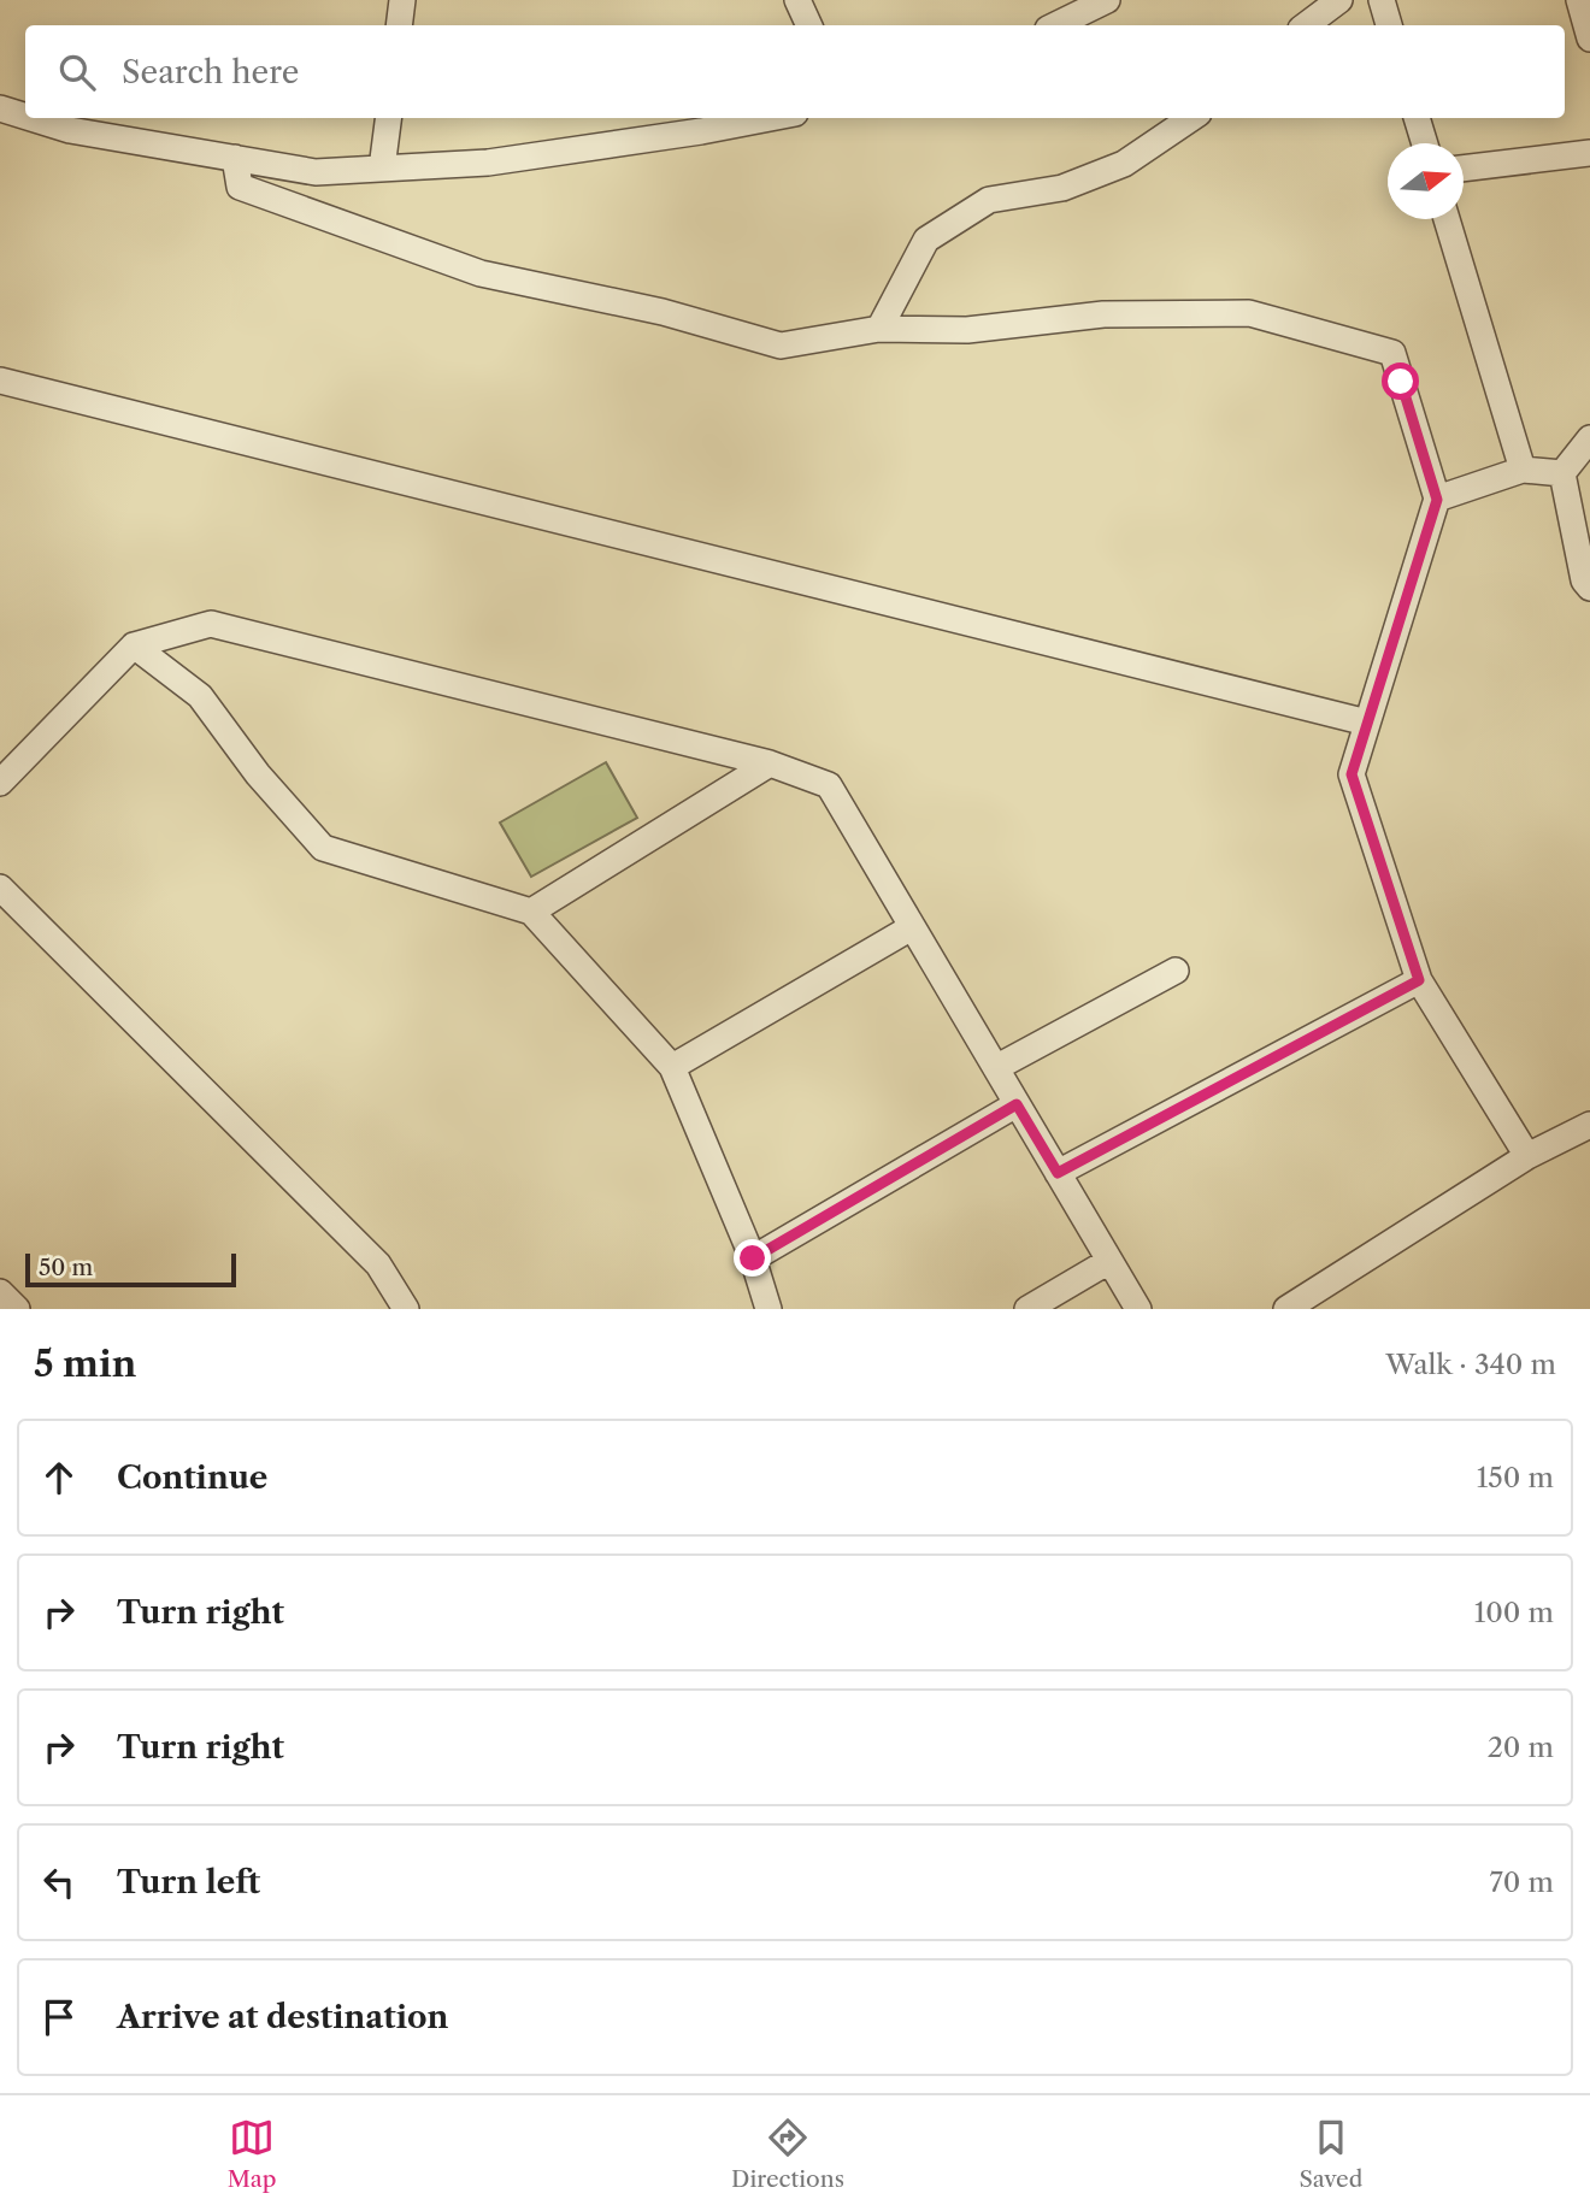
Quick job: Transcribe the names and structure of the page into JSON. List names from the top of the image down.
{
  "scale_bar": "50 m",
  "north": "right",
  "page": {
    "search": "Search here",
    "scale": "50 m",
    "heading": ["5 min", "Walk · 340 m"],
    "list": [
      ["Continue", "150 m"],
      ["Turn right", "100 m"],
      ["Turn right", "20 m"],
      ["Turn left", "70 m"],
      "Arrive at destination"
    ],
    "nav": ["Map", "Directions", "Saved"]
  }
}
